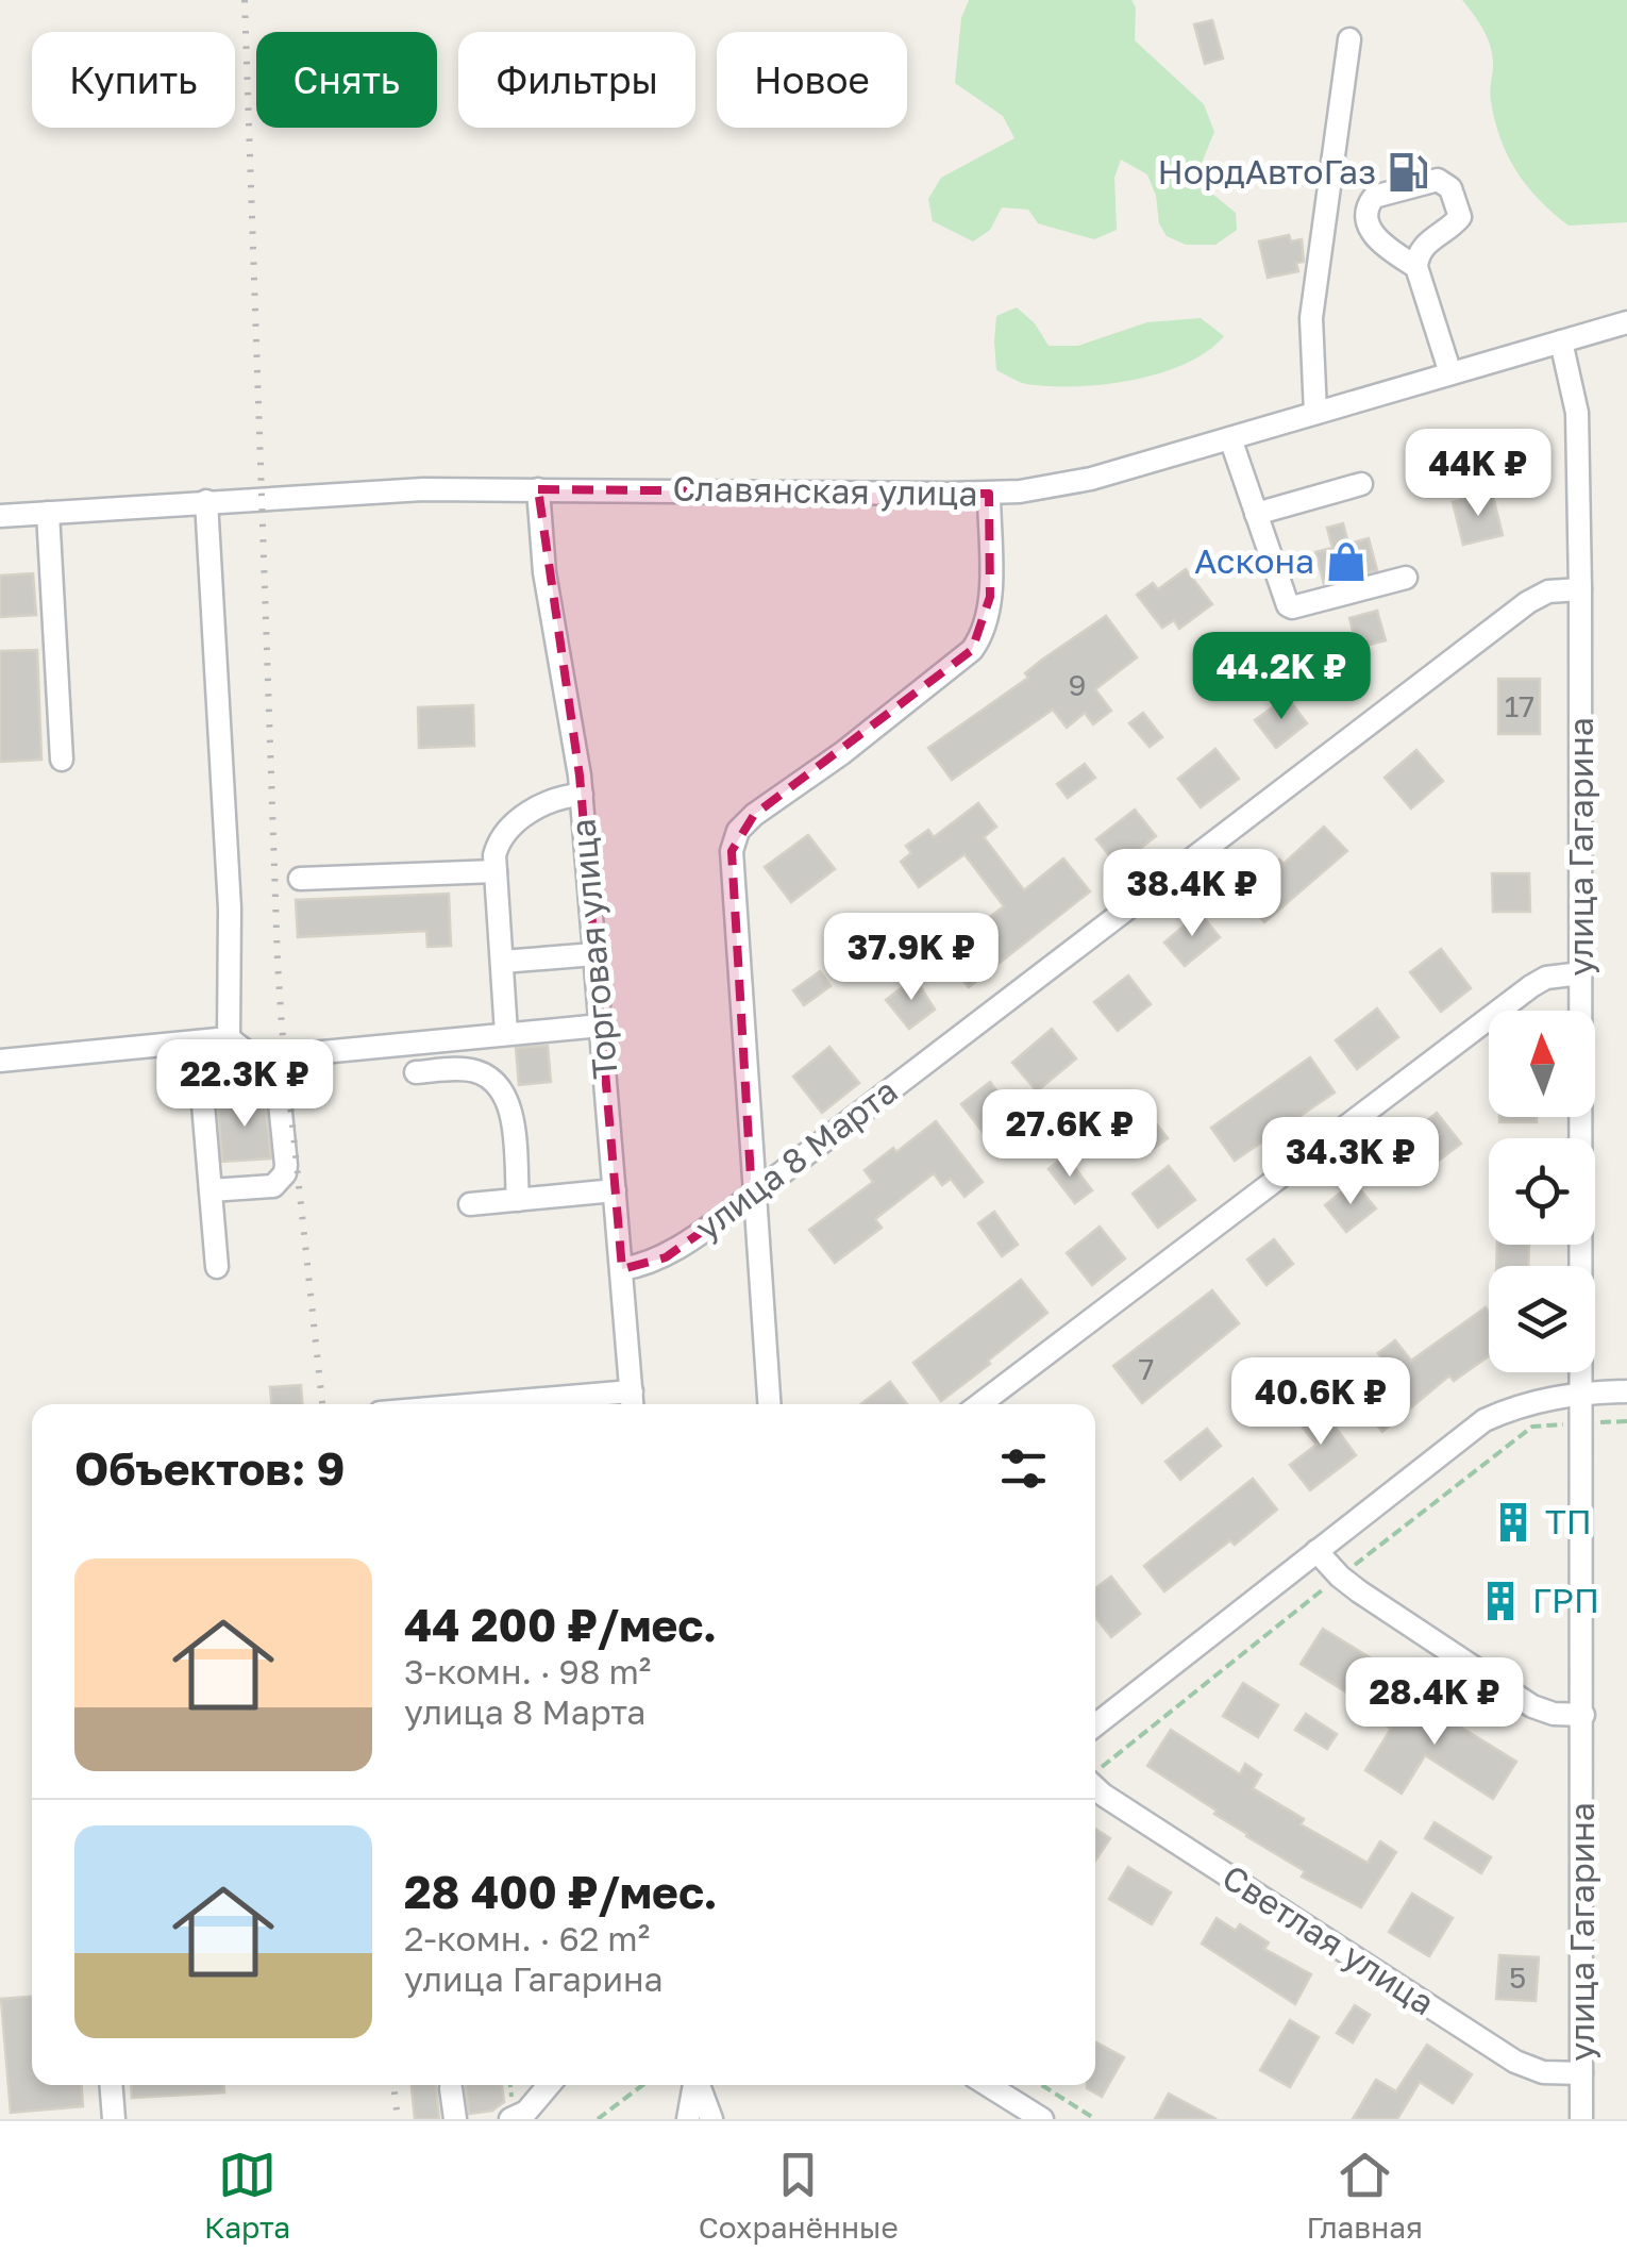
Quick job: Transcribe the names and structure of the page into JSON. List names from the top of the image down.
{
  "streets": {
    "street": [
      "Славянская улица",
      "улица Гагарина",
      "Торговая улица",
      "улица 8 Марта",
      "Светлая улица"
    ]
  },
  "crossings": [
    ["Славянская улица", "улица Гагарина"],
    ["Славянская улица", "Торговая улица"],
    ["улица Гагарина", "улица 8 Марта"],
    ["улица Гагарина", "Светлая улица"],
    ["Торговая улица", "улица 8 Марта"]
  ],
  "places": {
    "fuel station": ["НордАвтоГаз"],
    "shop": ["Аскона"],
    "building": ["ТП", "ГРП"]
  },
  "house_numbers": [
    "9",
    "17",
    "7",
    "5"
  ],
  "north": "top",
  "page": {
    "chip": [
      "Купить",
      "Снять",
      "Фильтры",
      "Новое"
    ],
    "price": [
      "44K ₽",
      "44.2K ₽",
      "38.4K ₽",
      "37.9K ₽",
      "22.3K ₽",
      "27.6K ₽",
      "34.3K ₽",
      "40.6K ₽",
      "28.4K ₽"
    ],
    "heading": "Объектов: 9",
    "list": [
      {
        "name": "44 200 ₽/мес.",
        "note": "3-комн. · 98 m² · улица 8 Марта"
      },
      {
        "name": "28 400 ₽/мес.",
        "note": "2-комн. · 62 m² · улица Гагарина"
      }
    ],
    "tabs": ["Карта", "Сохранённые", "Главная"]
  }
}
